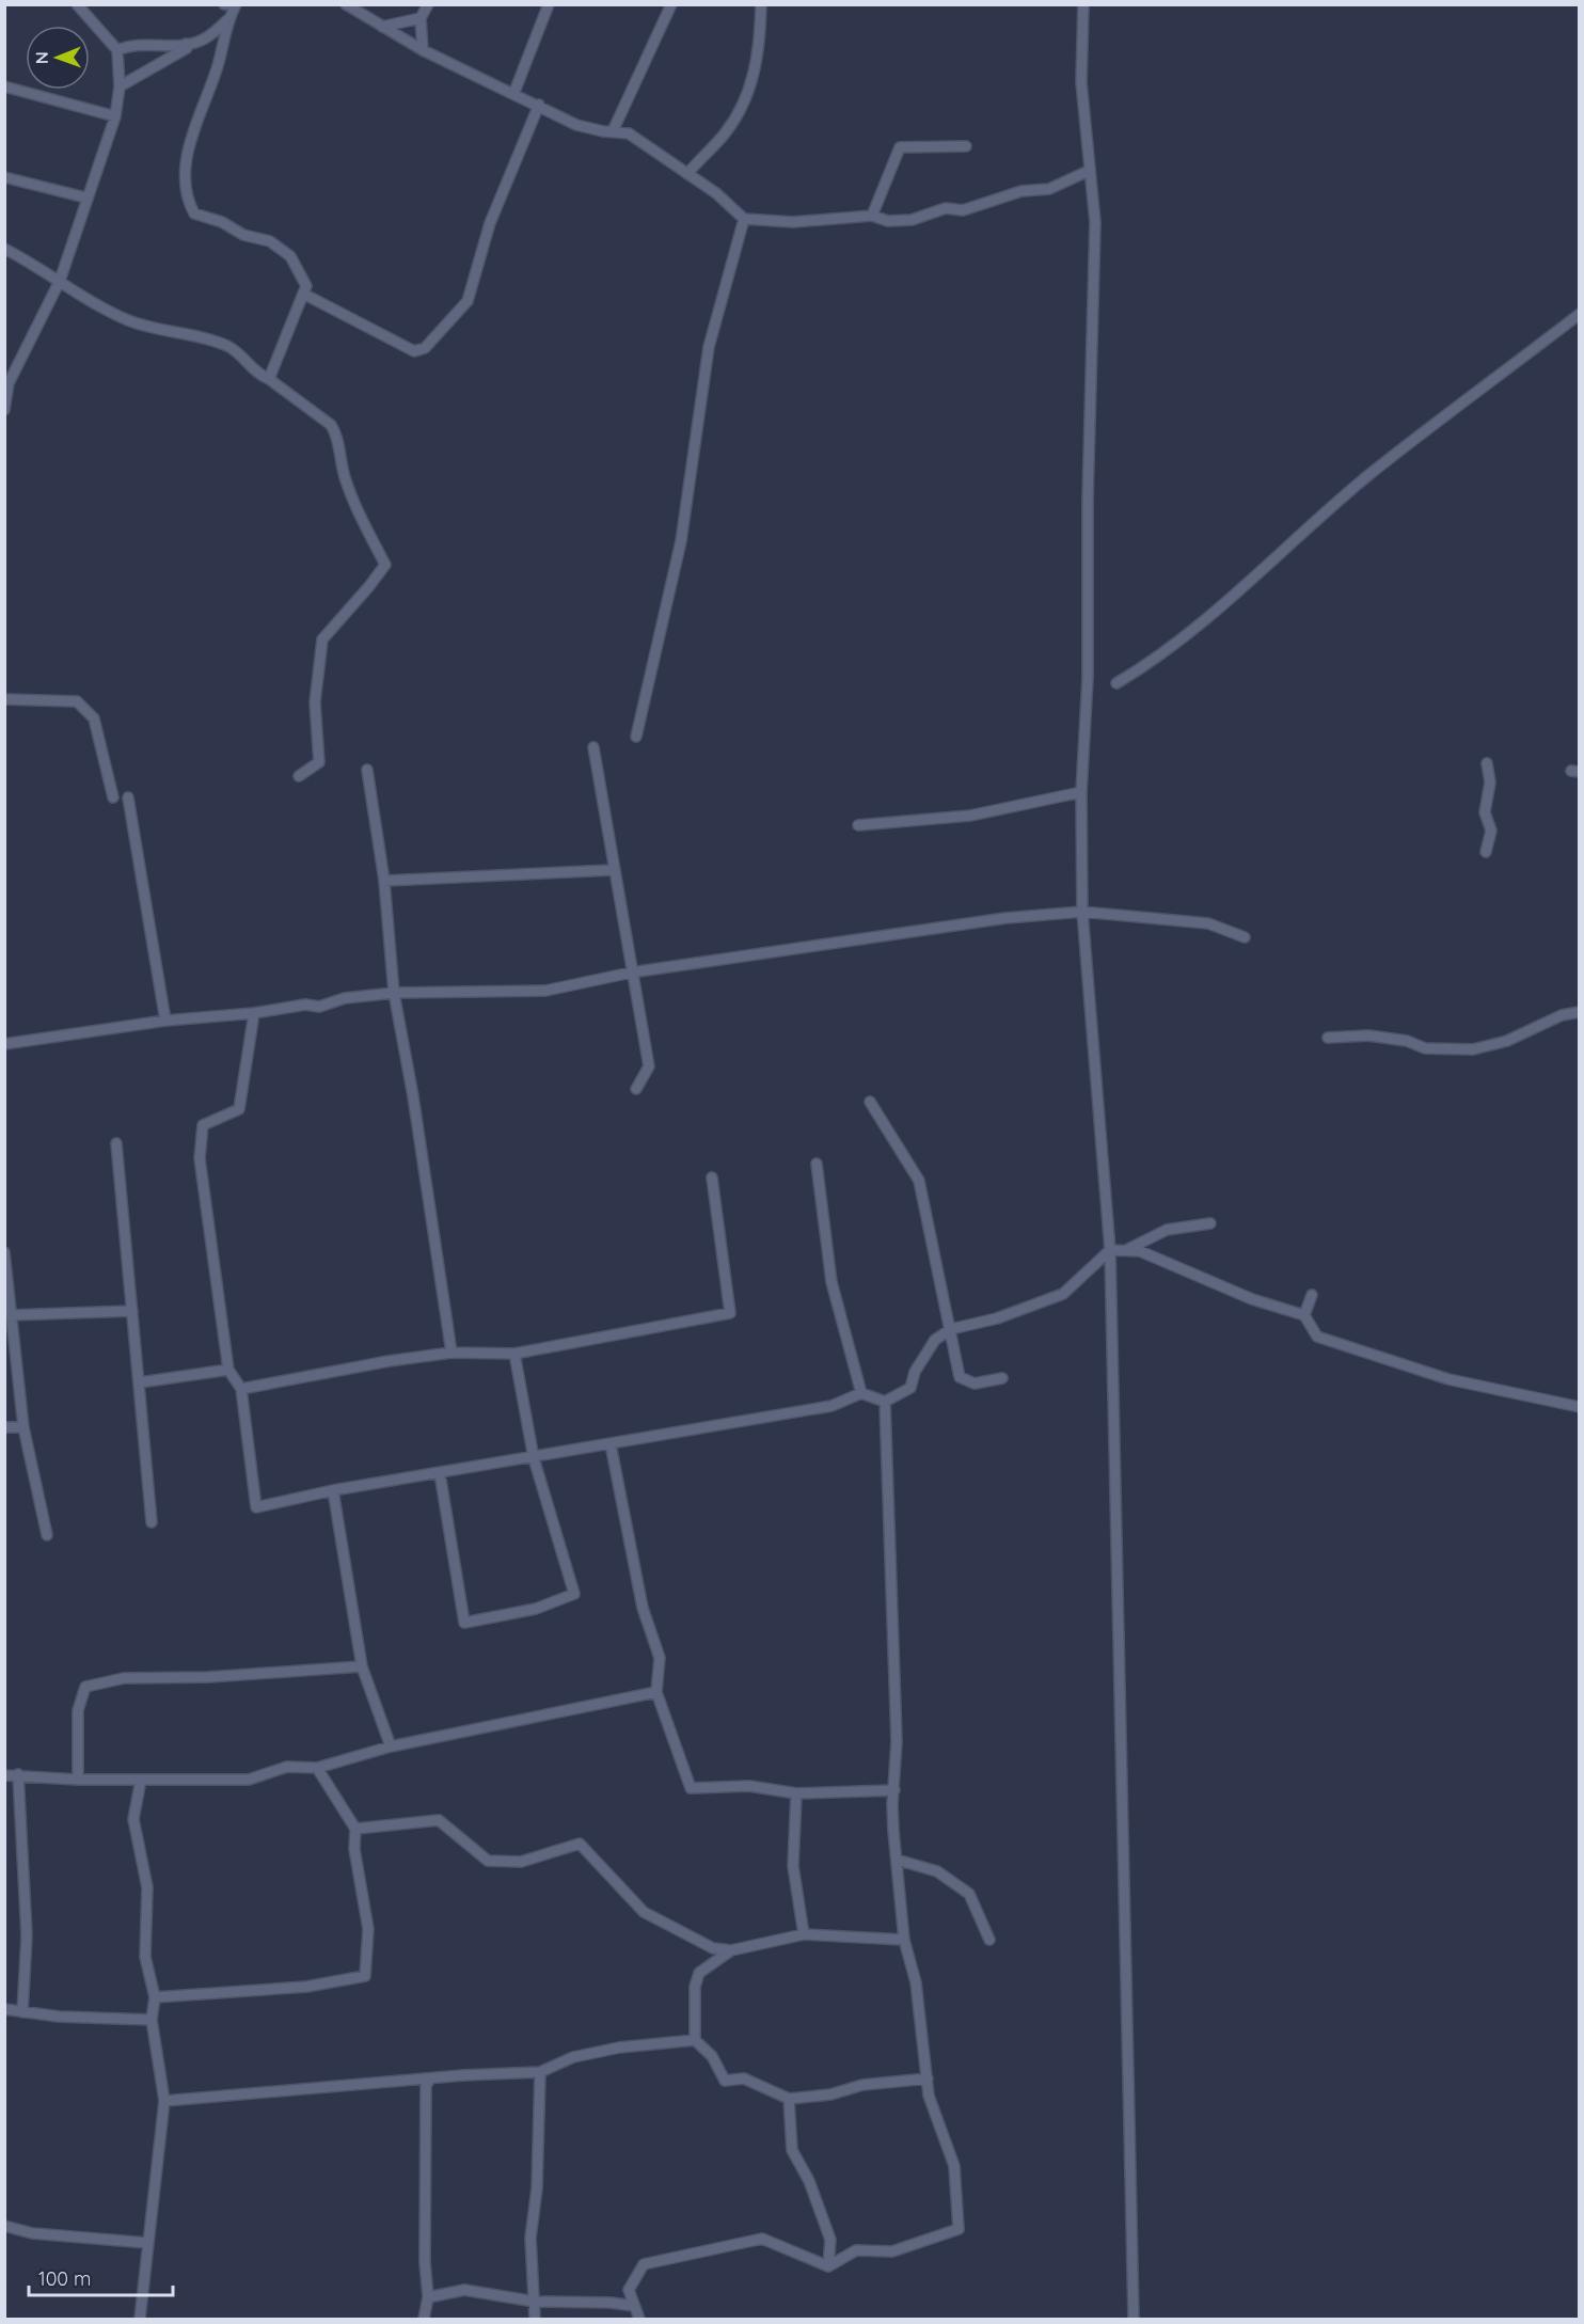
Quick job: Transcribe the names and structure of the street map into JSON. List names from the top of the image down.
{
  "scale_bar": "100 m",
  "north": "left"
}
